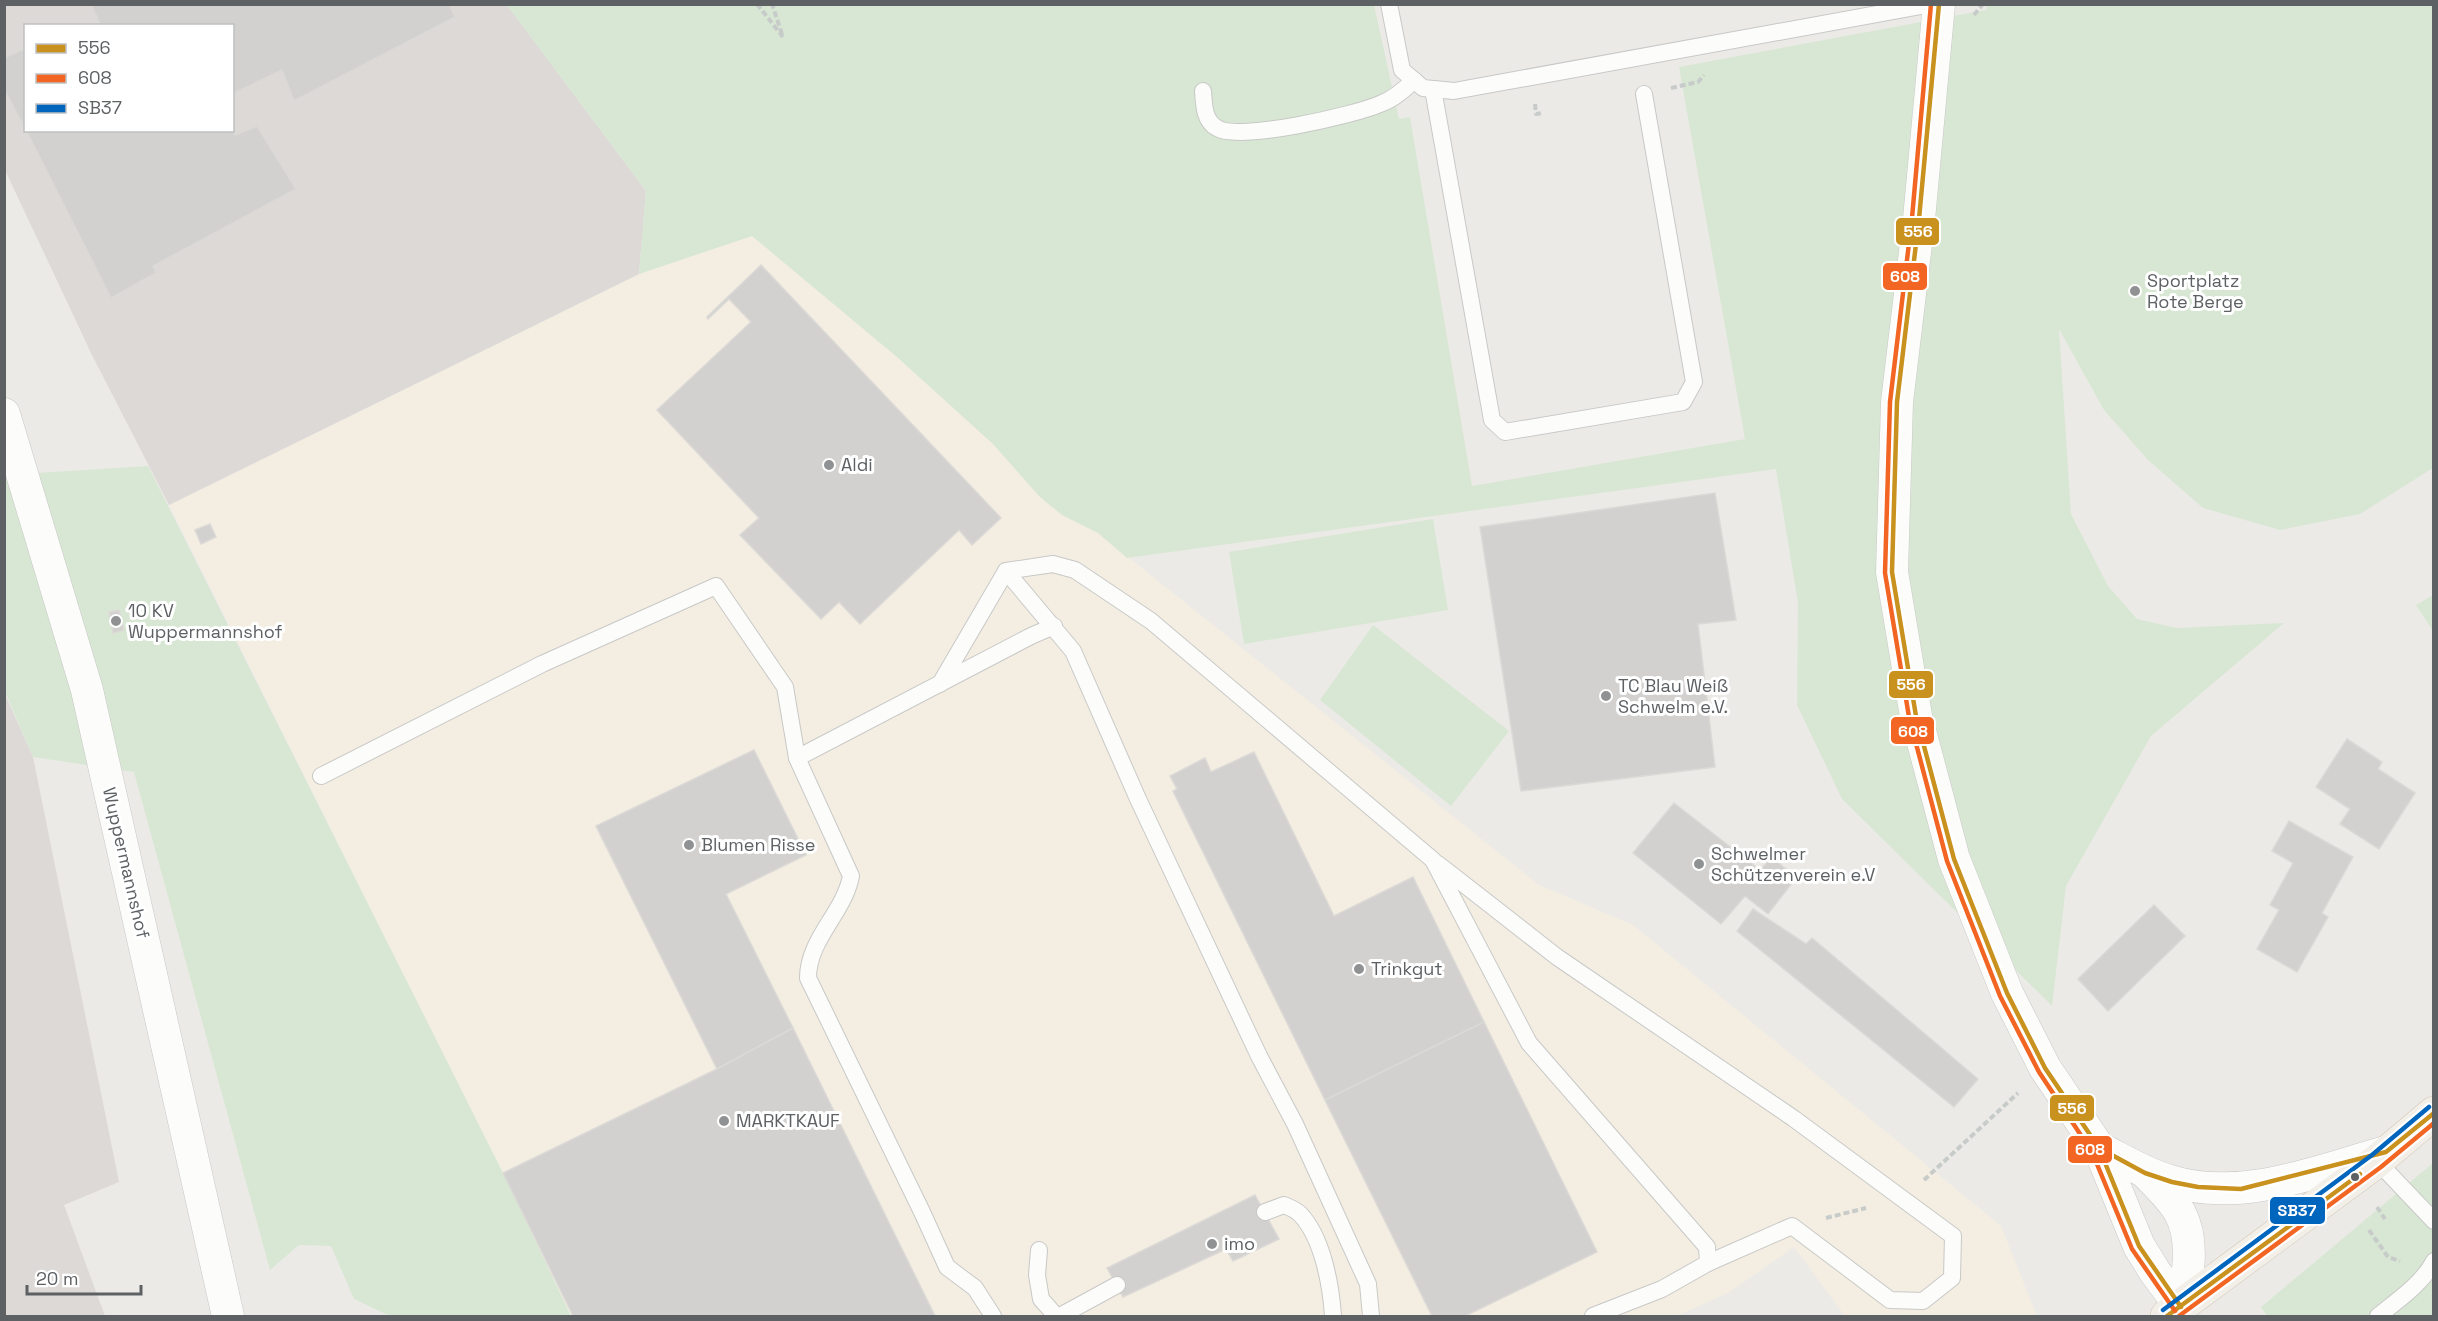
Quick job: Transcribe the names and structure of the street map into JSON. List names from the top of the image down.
{
  "streets": {
    "street": ["Wuppermannshof"]
  },
  "places": [
    "Sportplatz Rote Berge",
    "Aldi",
    "10 KV Wuppermannshof",
    "TC Blau Weiß Schwelm e.V.",
    "Blumen Risse",
    "Schwelmer Schützenverein e.V",
    "Trinkgut",
    "MARKTKAUF",
    "imo"
  ],
  "lines": ["transit line 556", "transit line 608", "transit line SB37"],
  "legend": ["556", "608", "SB37"],
  "scale_bar": "20 m"
}
